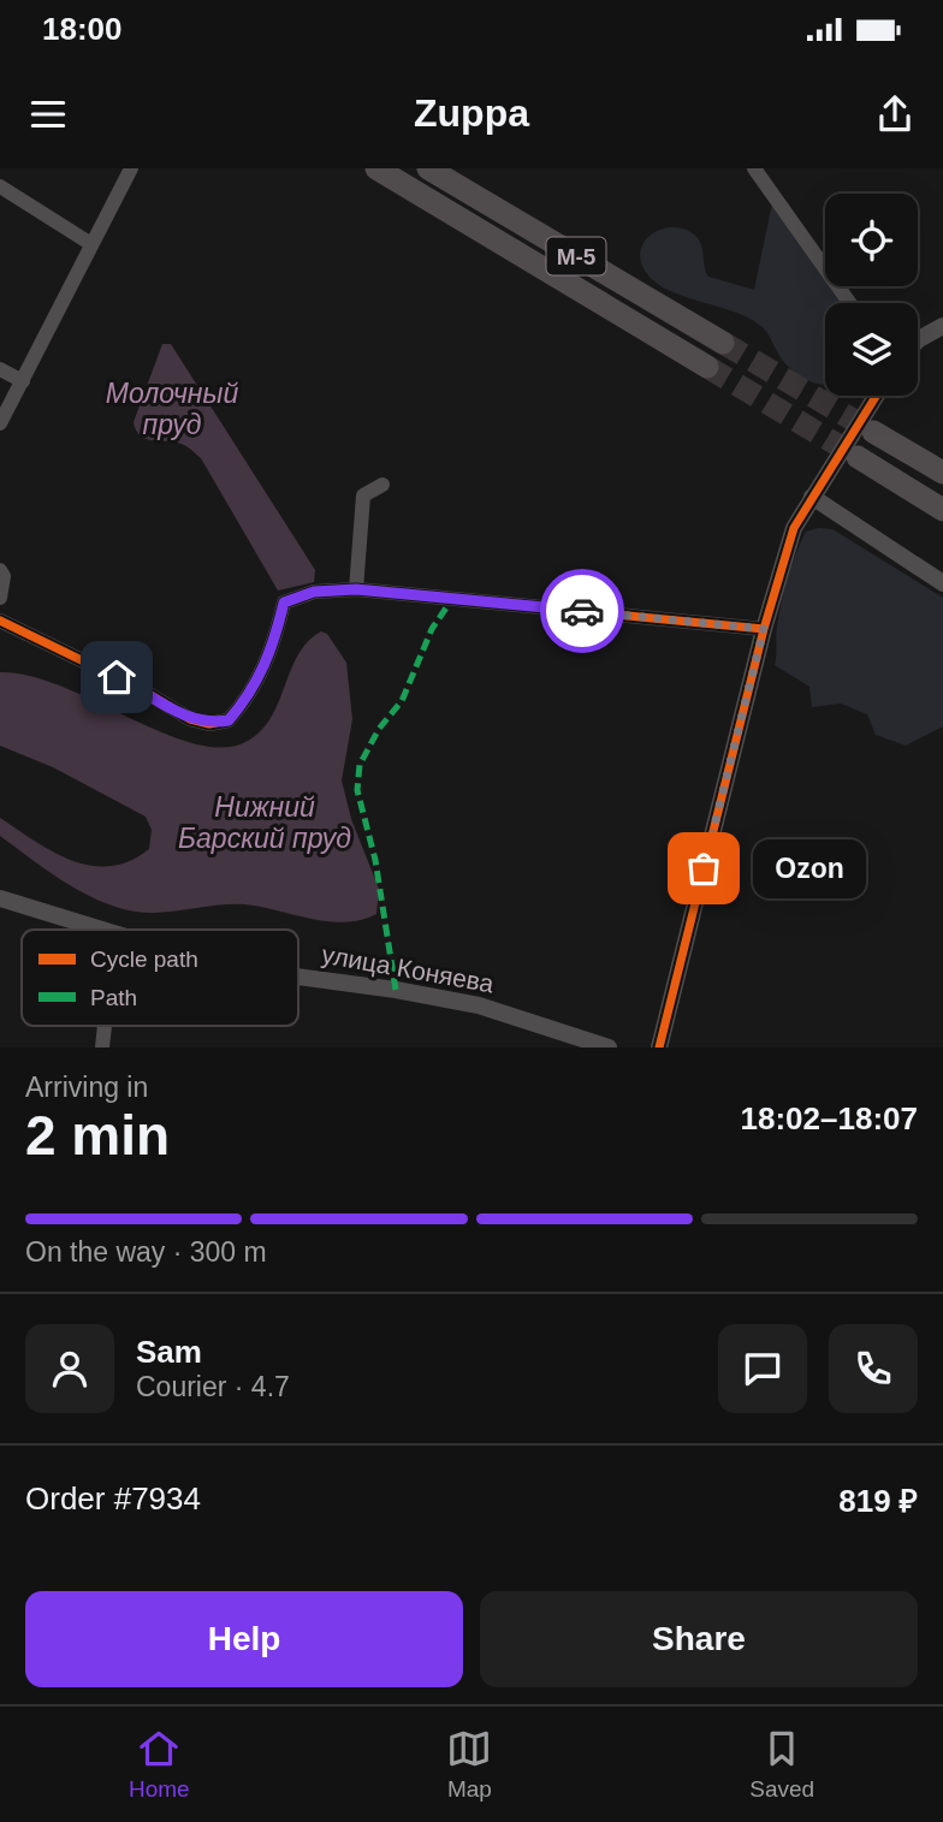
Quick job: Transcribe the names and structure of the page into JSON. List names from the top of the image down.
{
  "streets": {
    "highway": ["М-5"],
    "street": ["улица Коняева"]
  },
  "water": ["Молочный пруд", "Нижний Барский пруд"],
  "places": ["Ozon"],
  "legend": ["Cycle path", "Path"],
  "page": {
    "status": "18:00",
    "header": "Zuppa",
    "bubble": "Ozon",
    "heading": ["2 min", "Arriving in", "18:02–18:07"],
    "panel": [
      "Sam",
      "Courier · 4.7",
      "Order #7934",
      "819 ₽"
    ],
    "bar": "On the way · 300 m",
    "buttons": ["Help", "Share"],
    "tabs": ["Home", "Map", "Saved"]
  }
}
